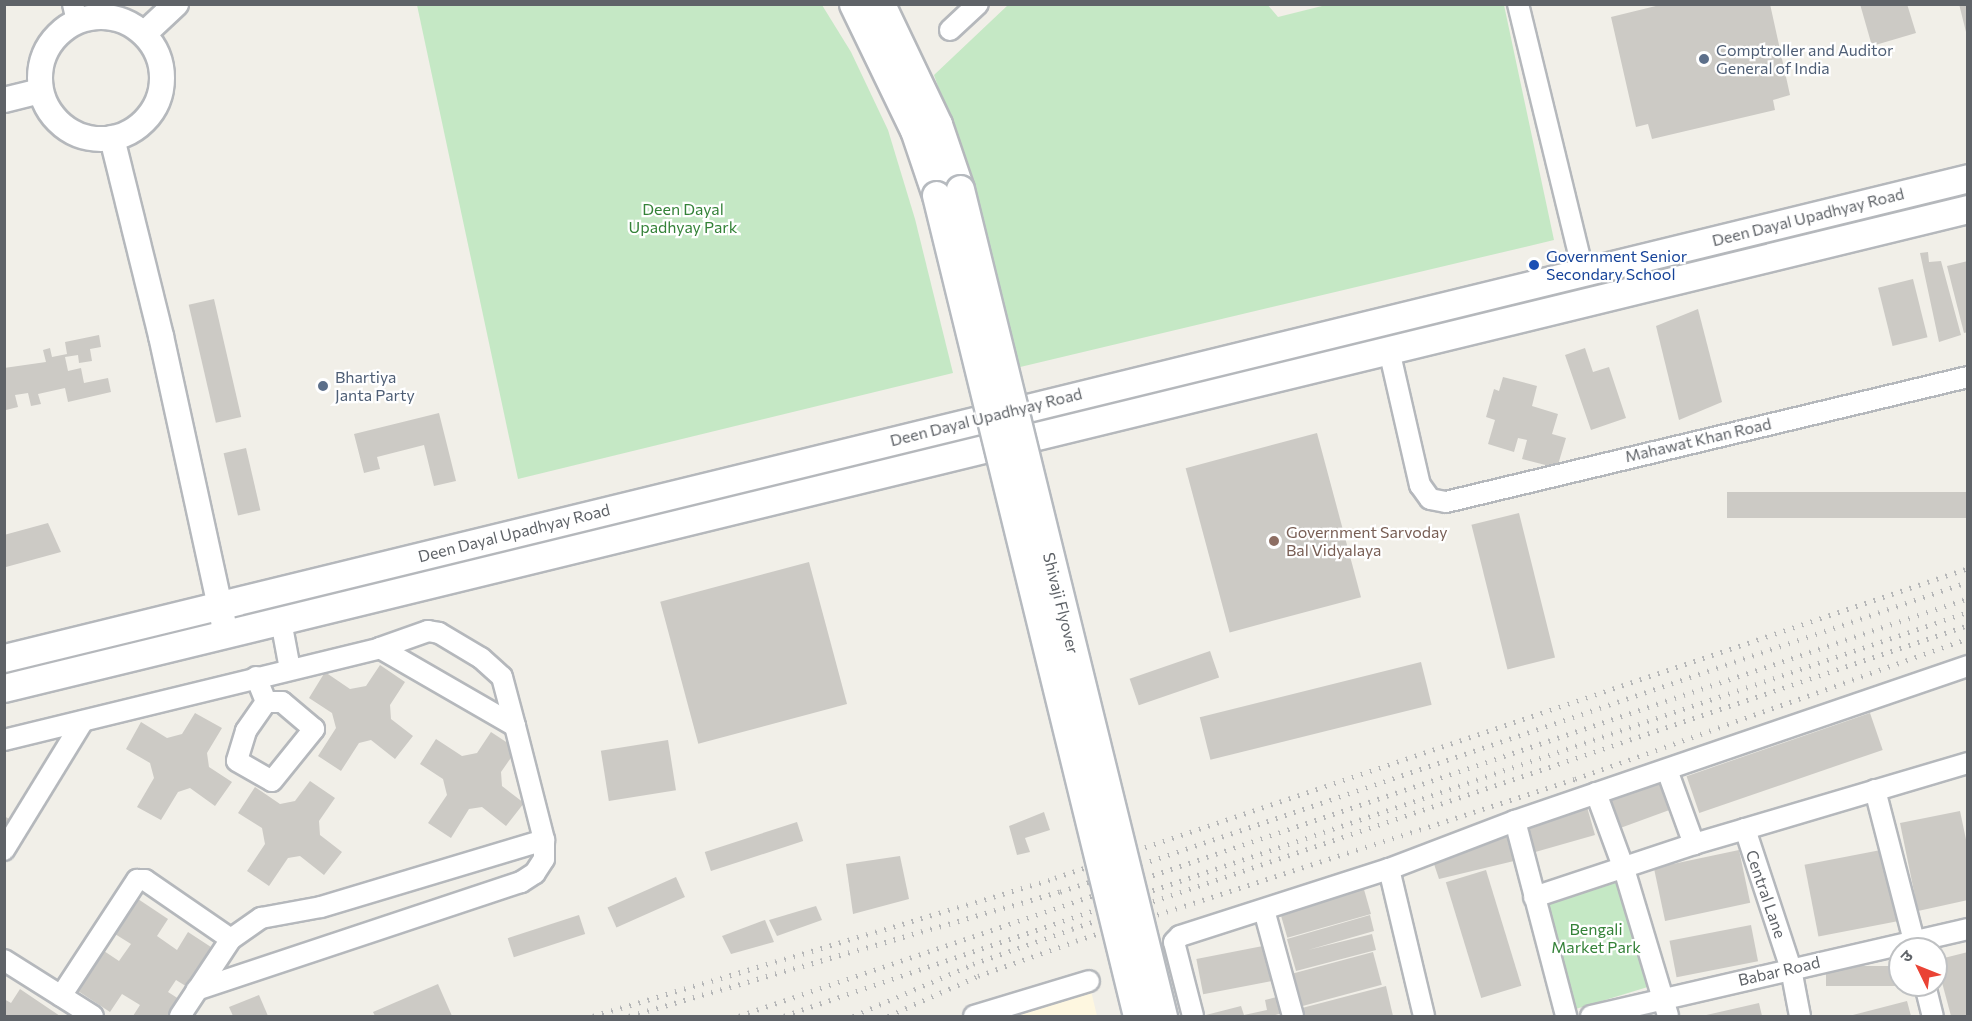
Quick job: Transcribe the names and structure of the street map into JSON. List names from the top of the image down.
{
  "streets": {
    "main road": ["Deen Dayal Upadhyay Road", "Shivaji Flyover"],
    "street": ["Mahawat Khan Road", "Central Lane", "Babar Road"]
  },
  "crossings": [
    ["Deen Dayal Upadhyay Road", "Mahawat Khan Road"],
    ["Central Lane", "Babar Road"]
  ],
  "parks": ["Deen Dayal Upadhyay Park", "Bengali Market Park"],
  "places": [
    "Comptroller and Auditor General of India",
    "Government Senior Secondary School",
    "Bhartiya Janta Party",
    "Government Sarvoday Bal Vidyalaya"
  ],
  "north": "top left"
}
